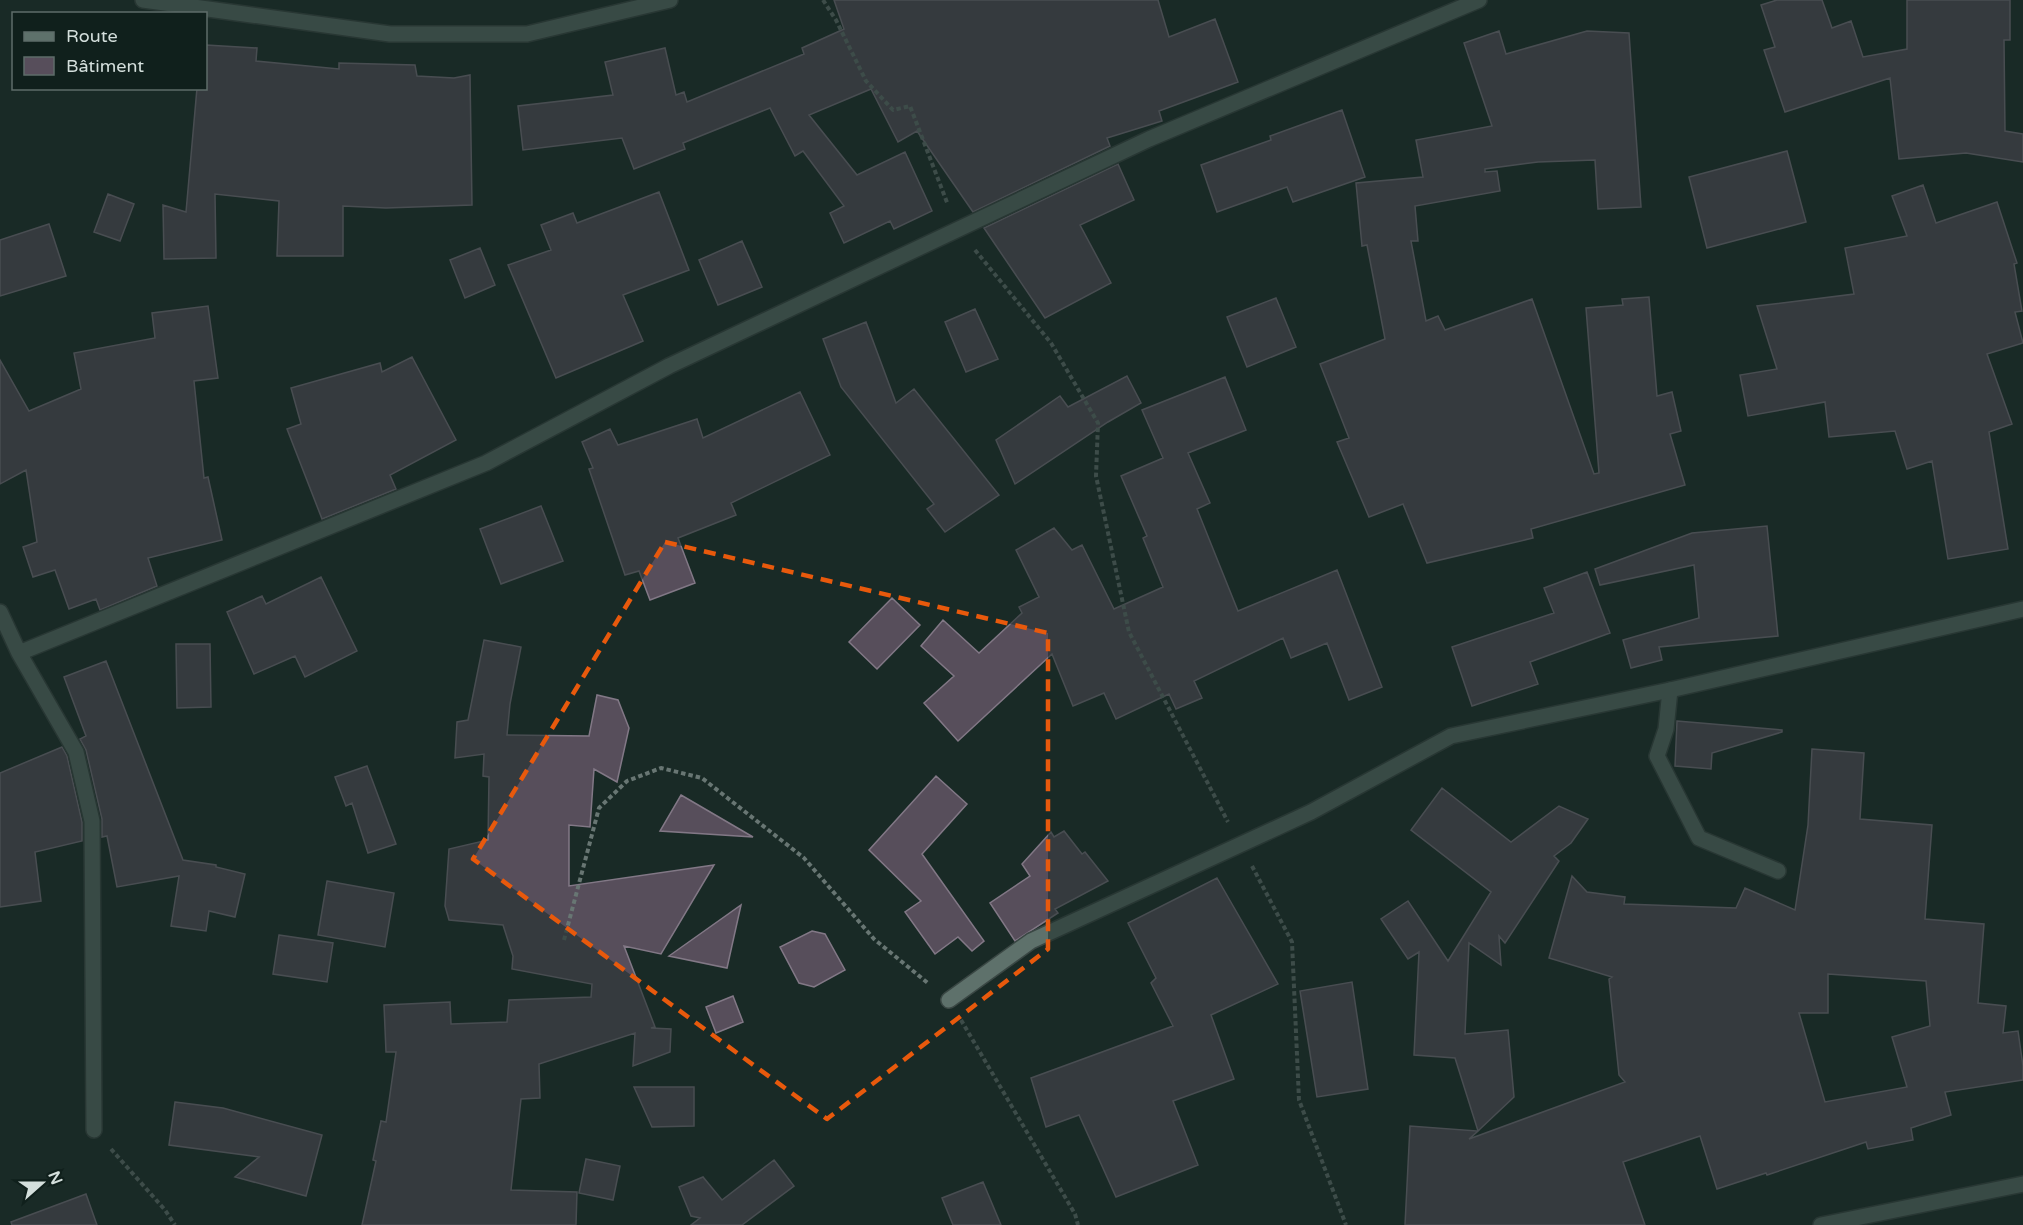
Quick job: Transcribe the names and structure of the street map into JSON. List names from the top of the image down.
{
  "legend": ["Route", "Bâtiment"],
  "north": "right"
}
